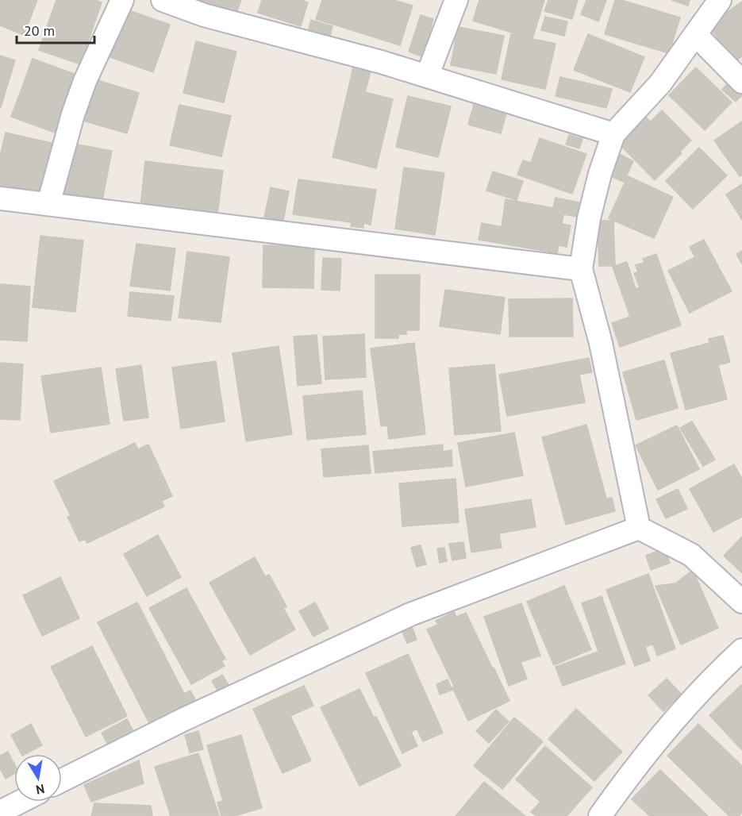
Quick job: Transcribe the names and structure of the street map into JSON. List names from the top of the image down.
{
  "scale_bar": "20 m",
  "north": "bottom"
}
